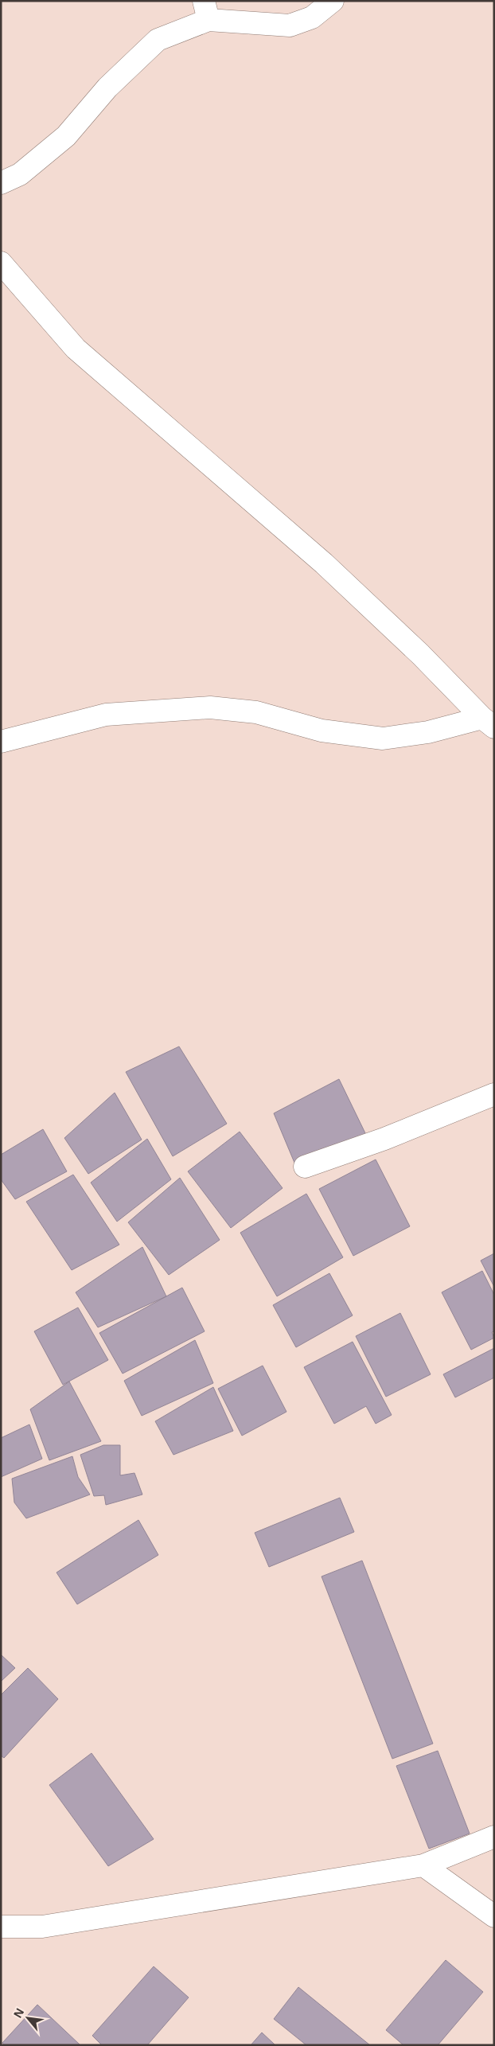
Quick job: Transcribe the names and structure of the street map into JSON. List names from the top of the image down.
{
  "north": "top left"
}
